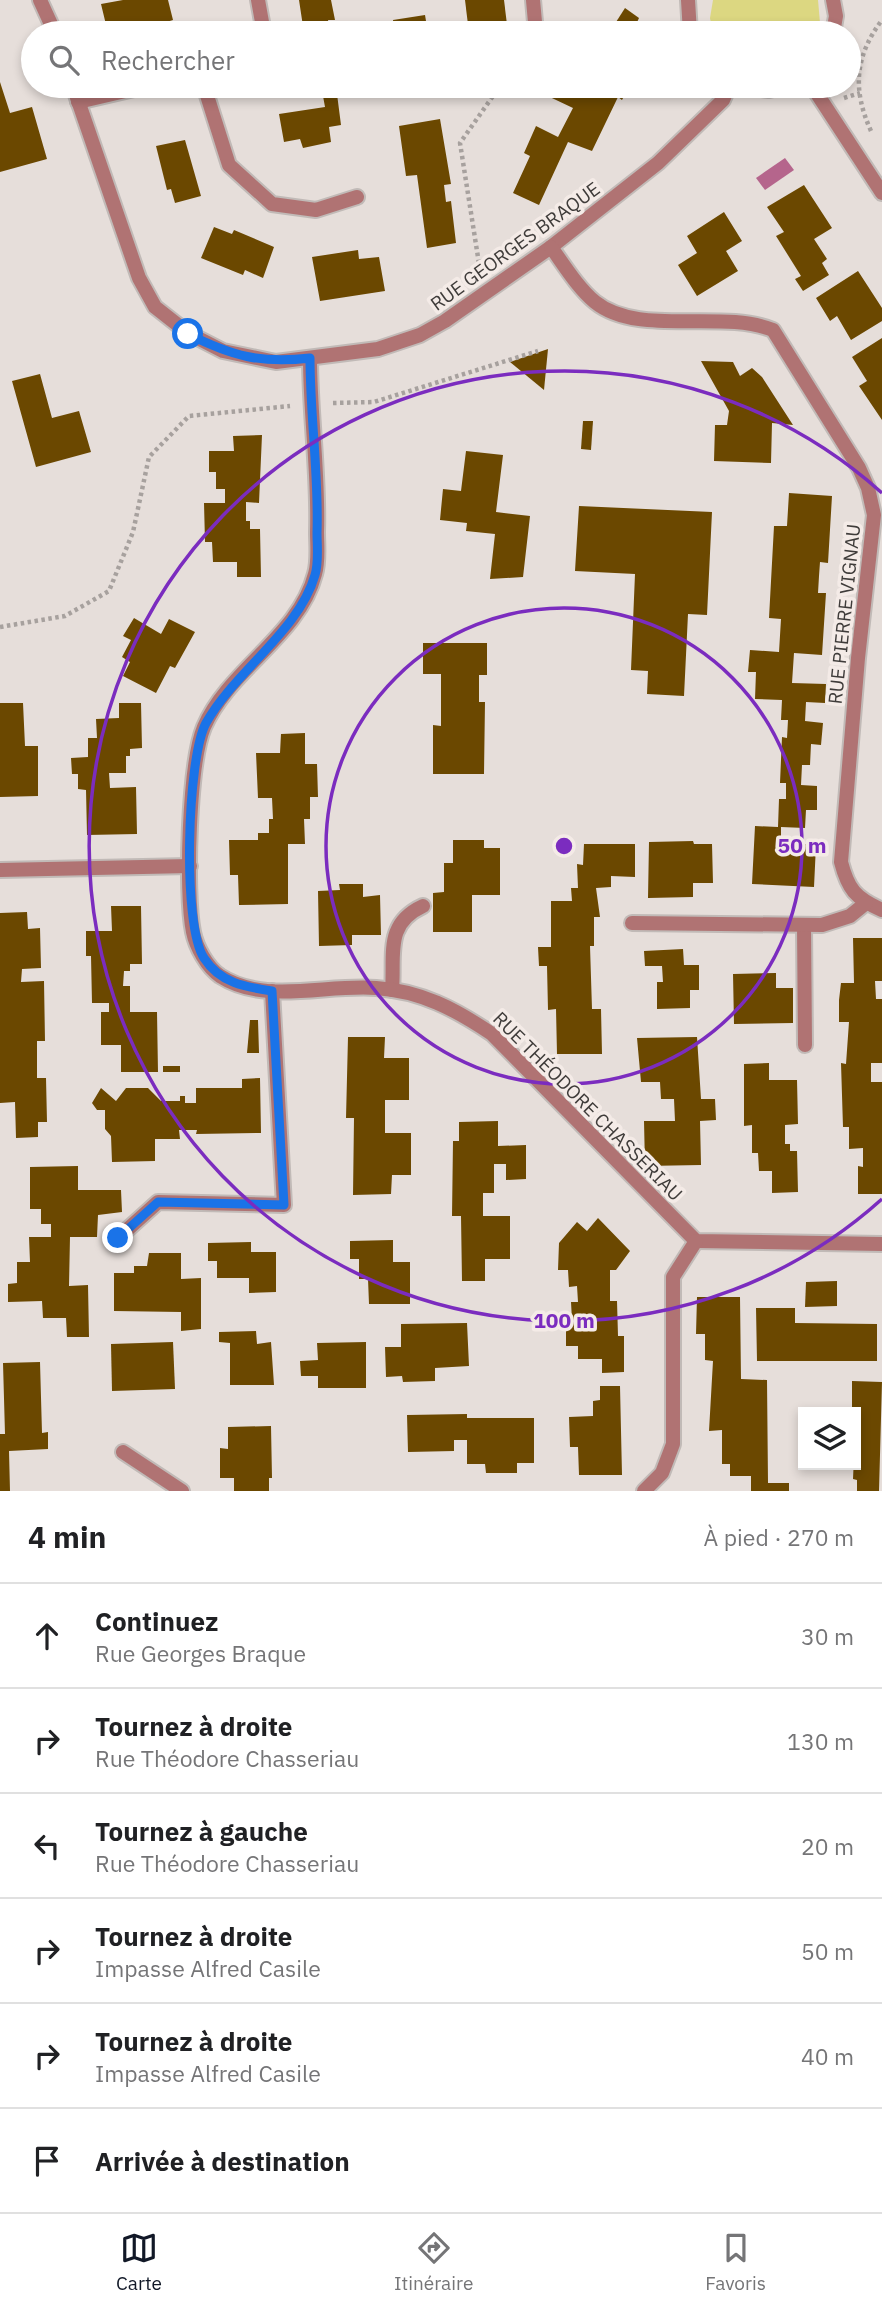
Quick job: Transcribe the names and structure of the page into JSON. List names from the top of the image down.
{
  "streets": {
    "street": ["RUE GEORGES BRAQUE", "RUE PIERRE VIGNAU", "RUE THÉODORE CHASSERIAU"]
  },
  "crossings": [
    ["RUE GEORGES BRAQUE", "RUE PIERRE VIGNAU"],
    ["RUE GEORGES BRAQUE", "RUE THÉODORE CHASSERIAU"]
  ],
  "page": {
    "search": "Rechercher",
    "heading": ["4 min", "À pied · 270 m"],
    "list": [
      ["Continuez", "Rue Georges Braque", "30 m"],
      ["Tournez à droite", "Rue Théodore Chasseriau", "130 m"],
      ["Tournez à gauche", "Rue Théodore Chasseriau", "20 m"],
      ["Tournez à droite", "Impasse Alfred Casile", "50 m"],
      ["Tournez à droite", "Impasse Alfred Casile", "40 m"],
      "Arrivée à destination"
    ],
    "nav": ["Carte", "Itinéraire", "Favoris"]
  },
  "rings": ["50 m", "100 m"]
}
